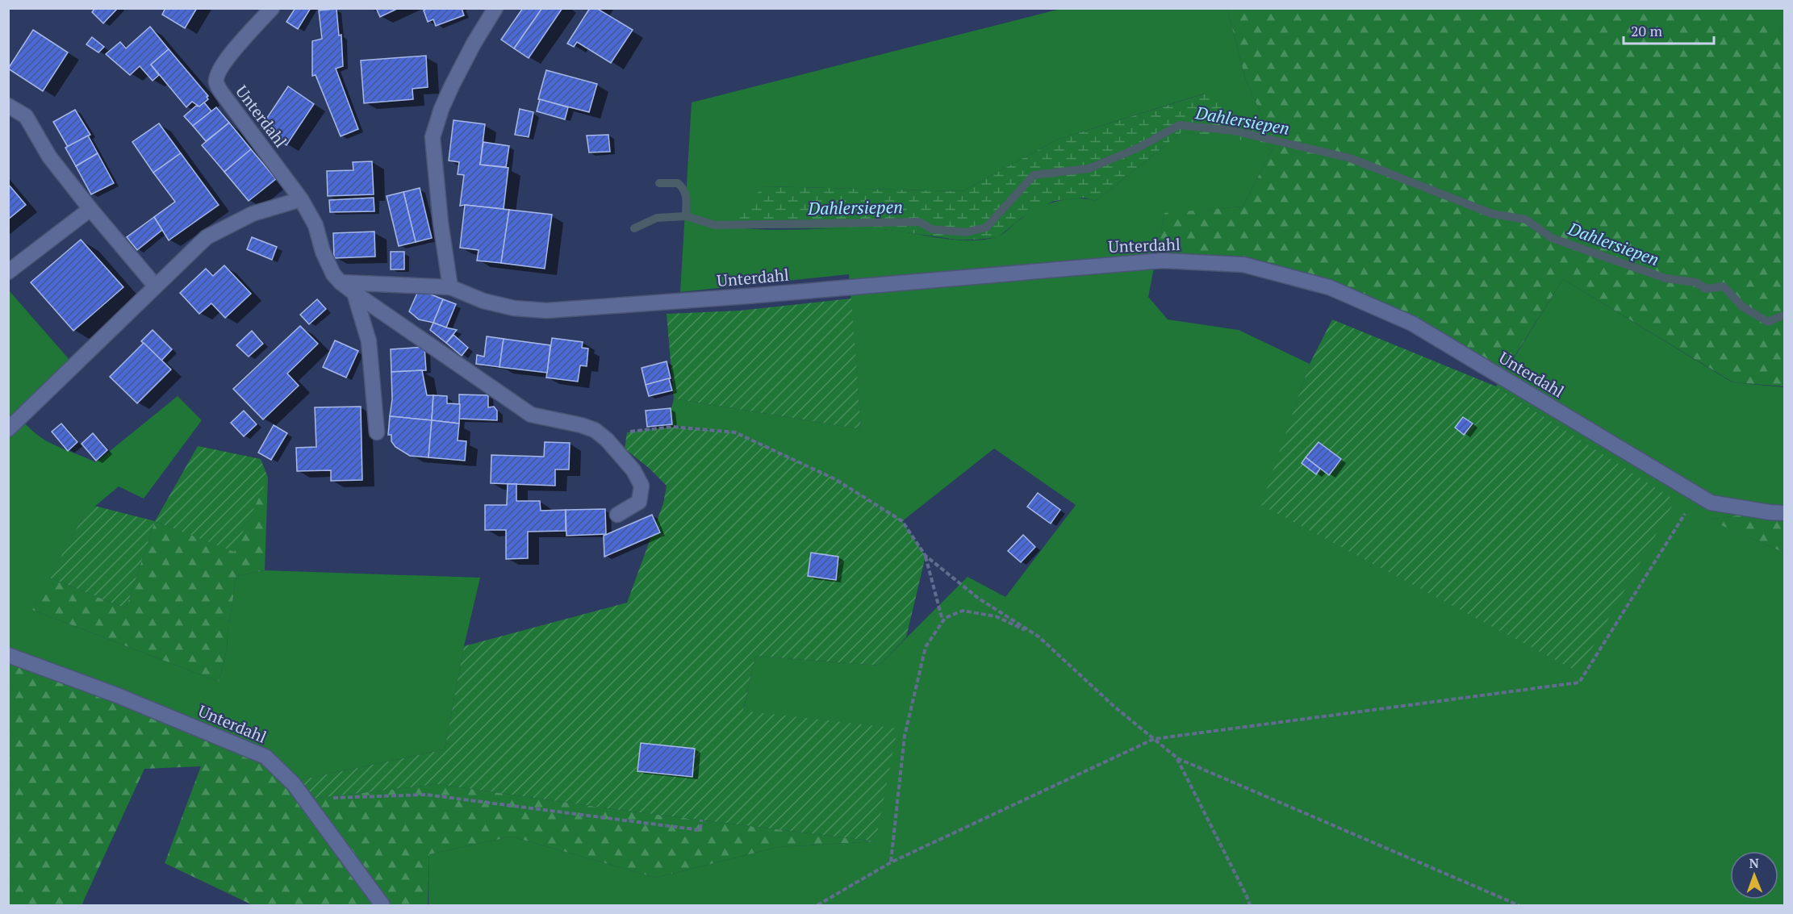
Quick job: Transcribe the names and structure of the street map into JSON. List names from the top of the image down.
{
  "streets": {
    "street": ["Unterdahl"]
  },
  "water": ["Dahlersiepen"],
  "scale_bar": "20 m",
  "north": "top"
}
